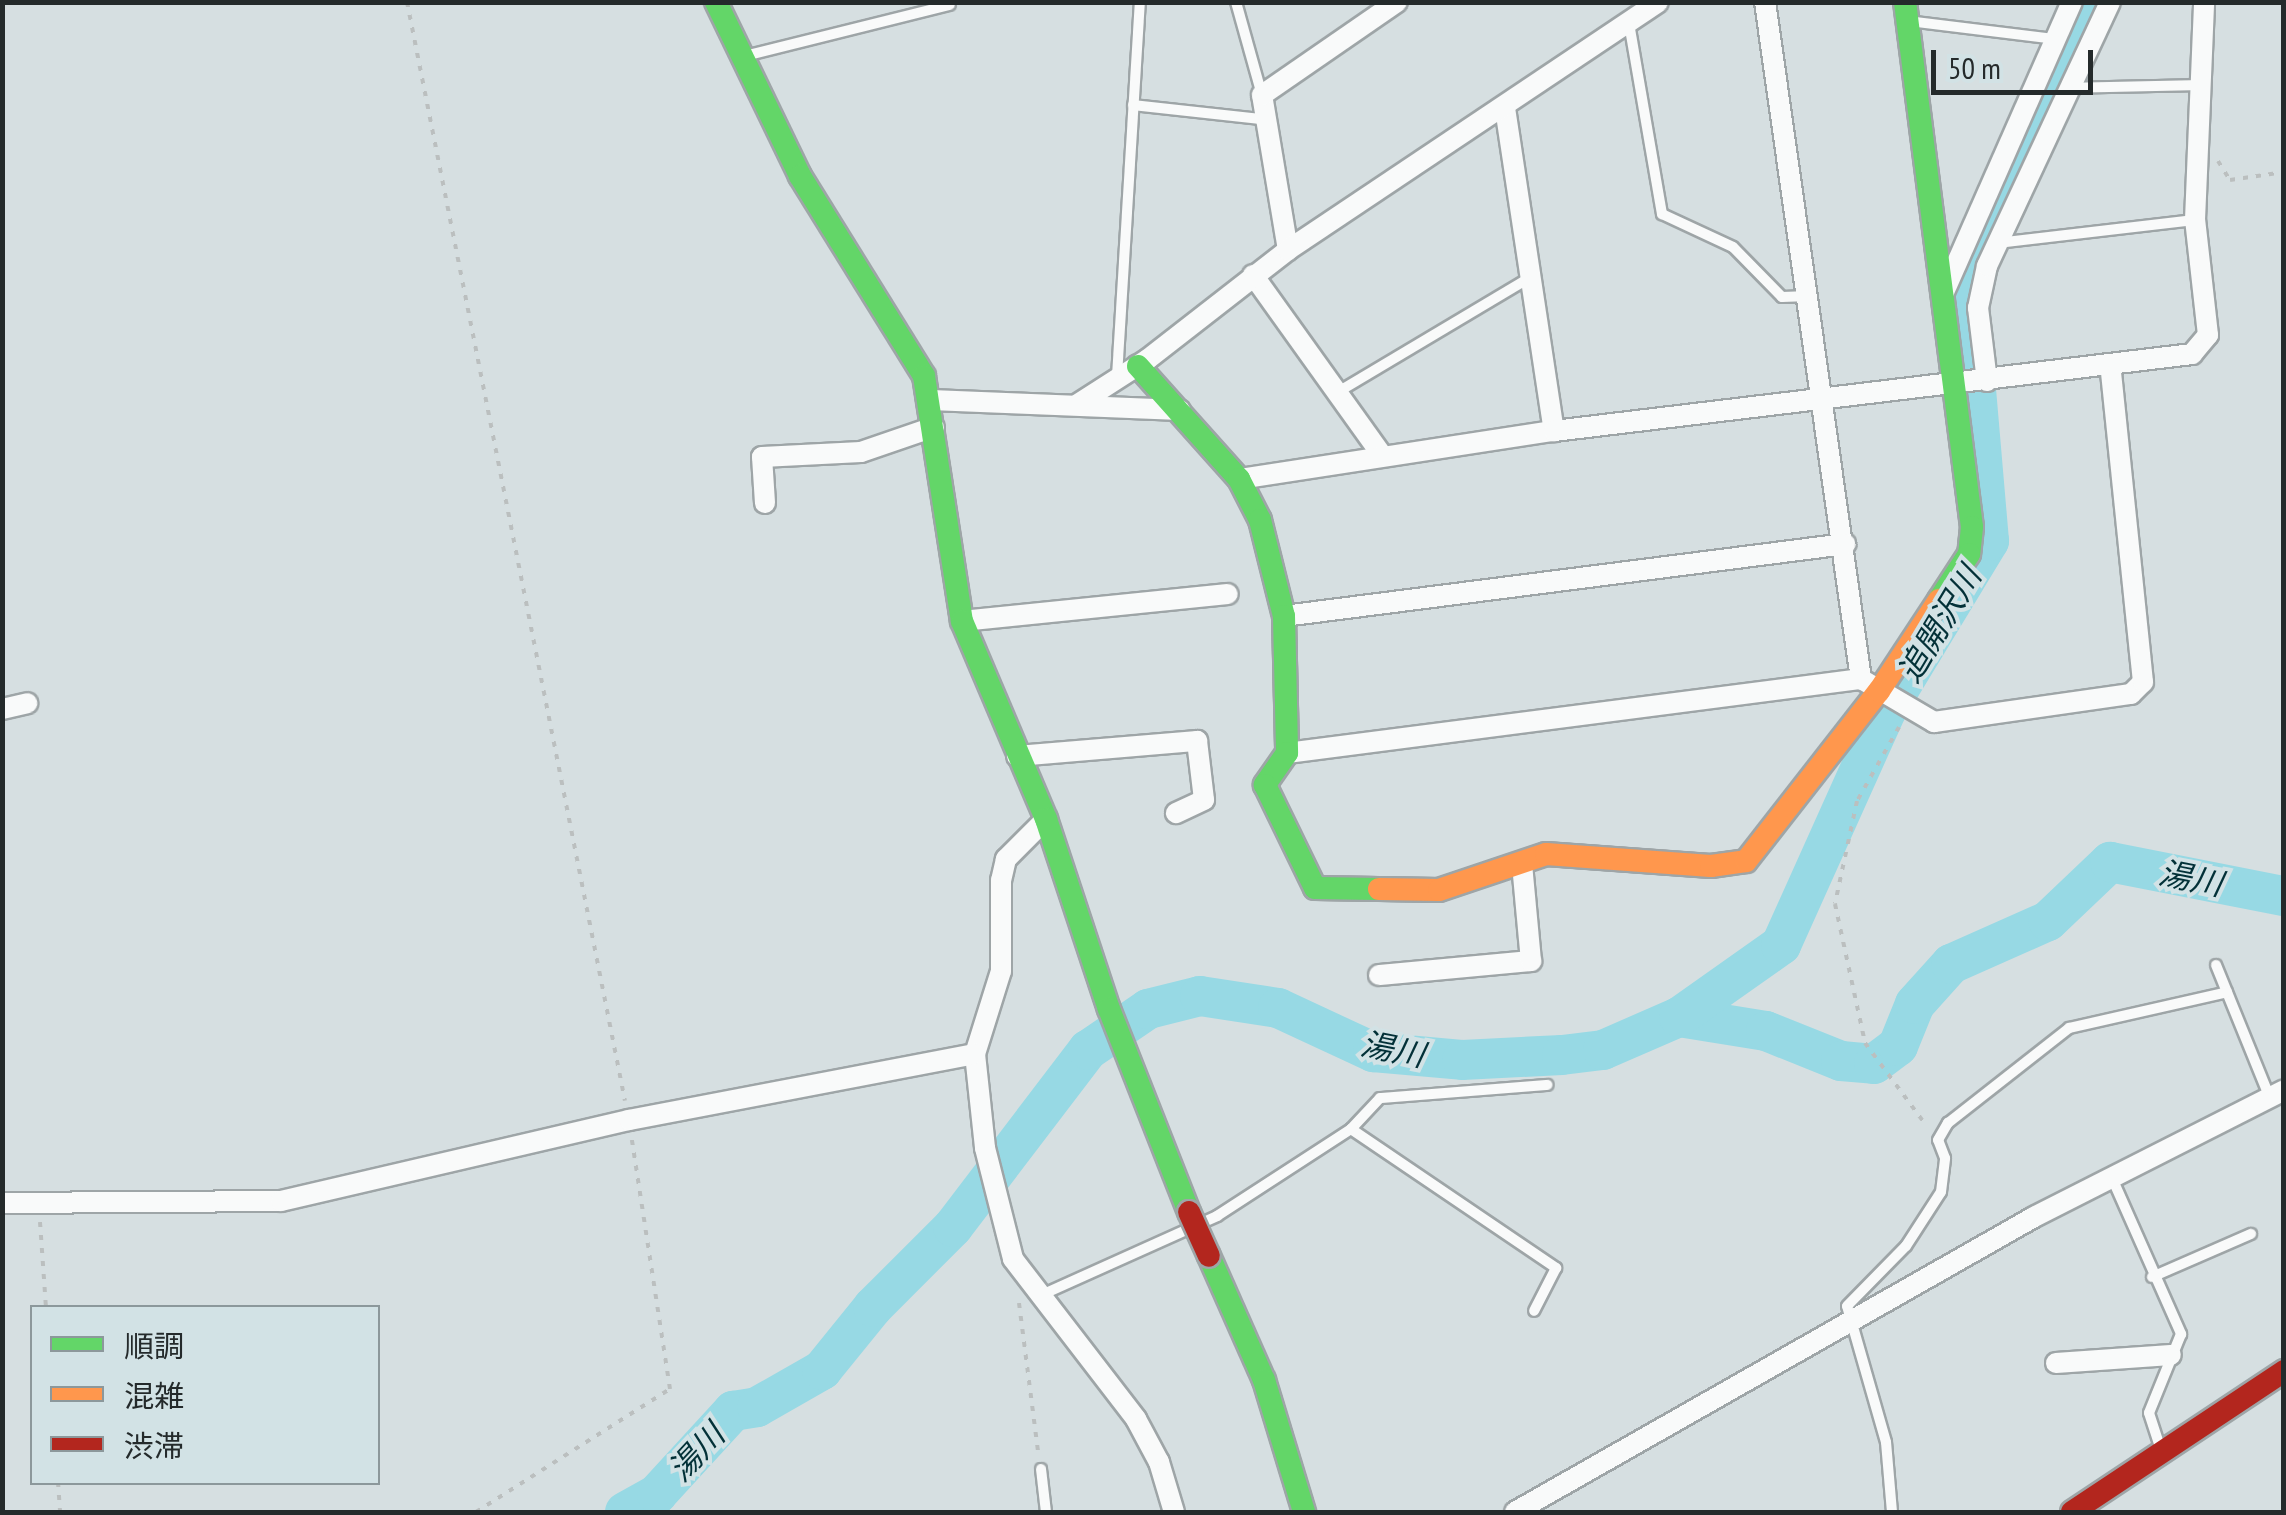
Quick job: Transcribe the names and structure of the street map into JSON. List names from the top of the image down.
{
  "water": ["追開沢川", "湯川"],
  "legend": ["順調", "混雑", "渋滞"],
  "scale_bar": "50 m"
}
